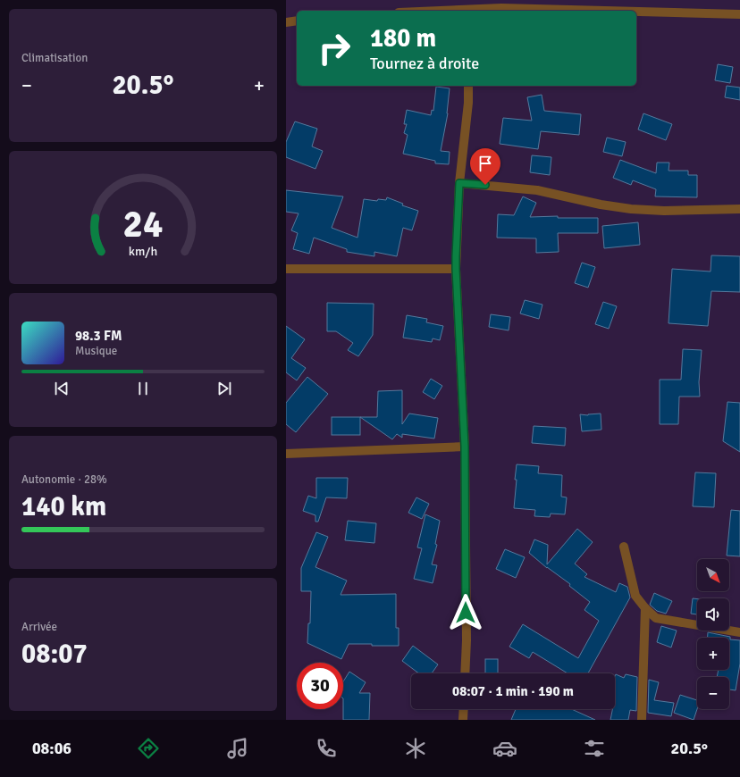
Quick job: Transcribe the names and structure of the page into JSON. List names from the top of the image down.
{
  "north": "bottom right",
  "page": {
    "tile": [
      "Climatisation",
      ["Autonomie · 28%", "140 km"],
      ["Arrivée", "08:07"]
    ],
    "turn": ["180 m", "Tournez à droite"],
    "heat": ["−", "20.5°", "+"],
    "song": ["98.3 FM", "Musique"],
    "map_buttons": ["+", "−"],
    "limit": "30",
    "trip": "08:07 · 1 min · 190 m",
    "tabs": ["08:06", "20.5°"],
    "gauge": ["24", "km/h"]
  }
}
